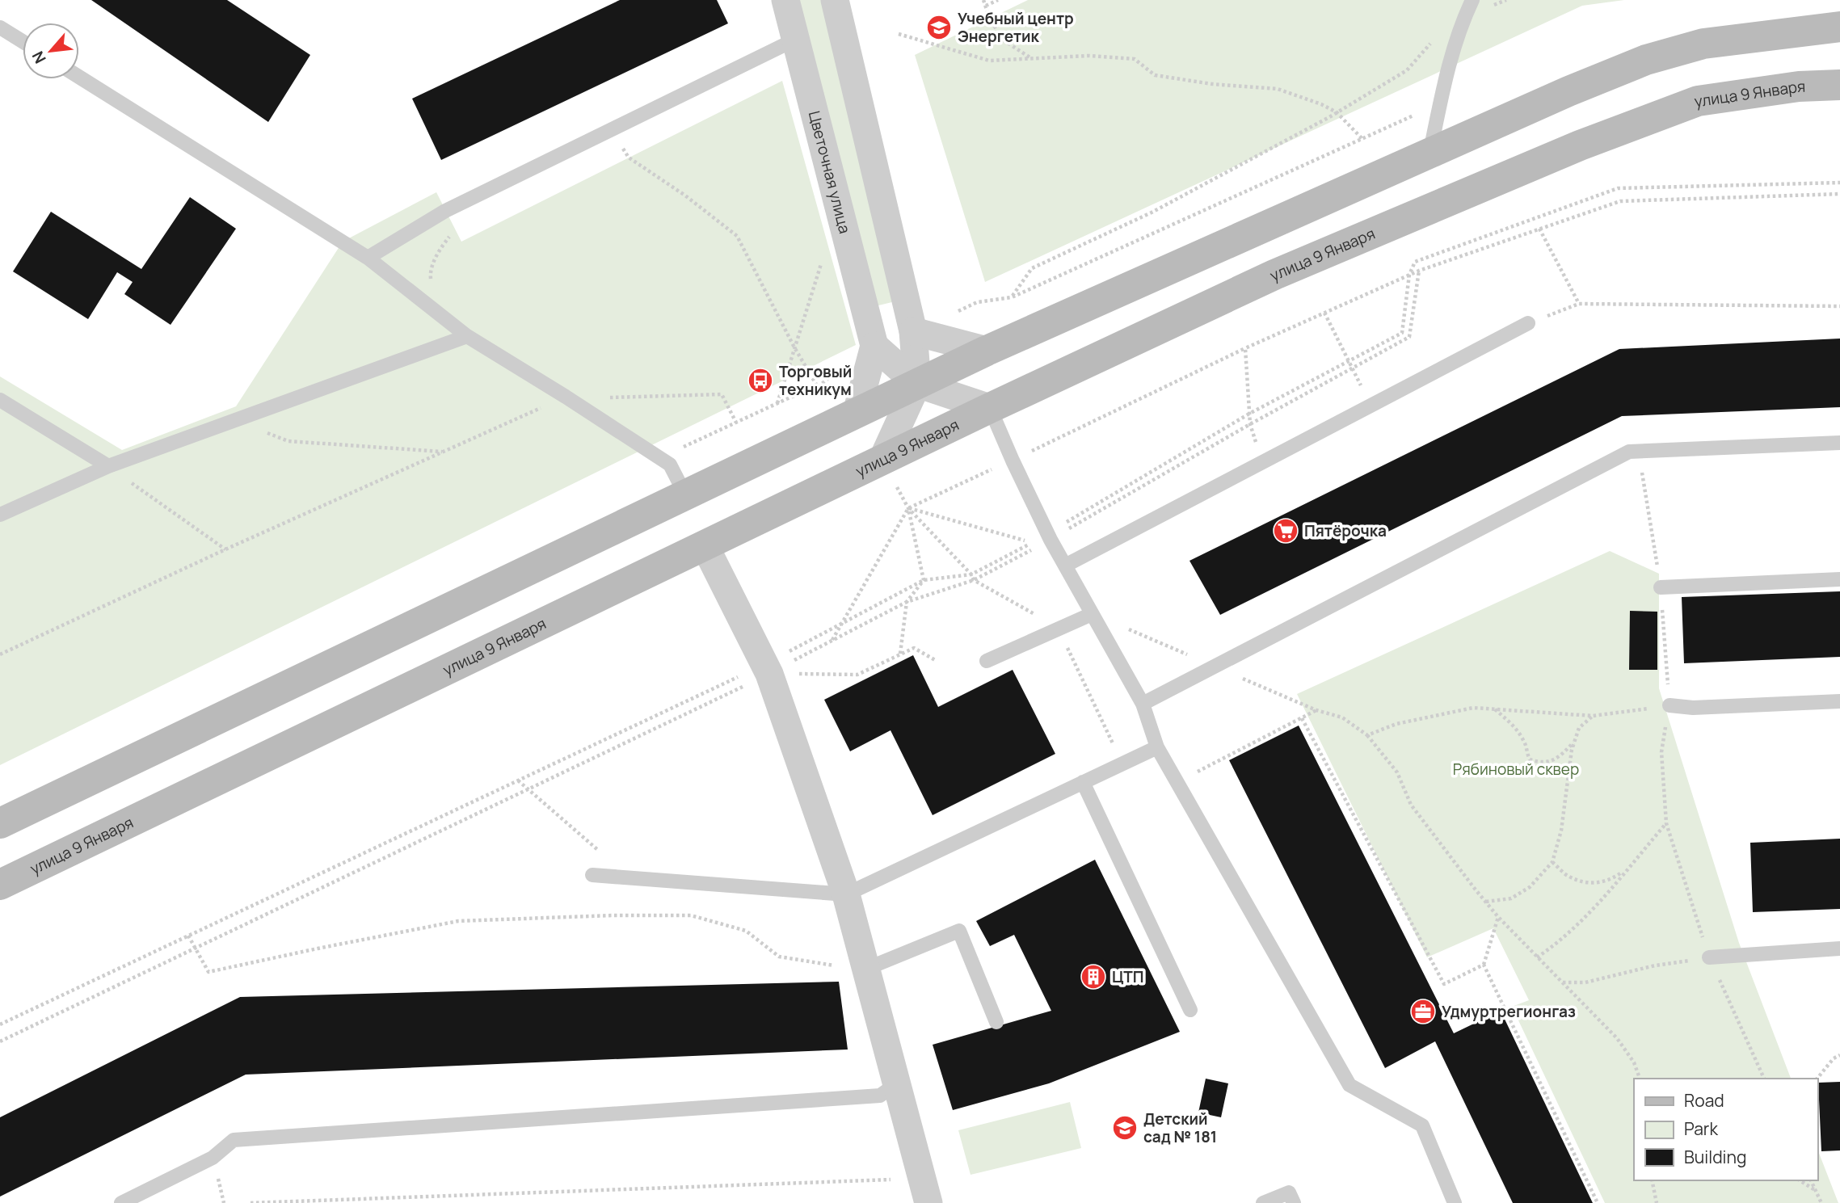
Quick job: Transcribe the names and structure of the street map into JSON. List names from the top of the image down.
{
  "streets": {
    "main road": ["улица 9 Января"],
    "street": ["Цветочная улица"]
  },
  "parks": ["Рябиновый сквер"],
  "places": {
    "school or university": ["Учебный центр Энергетик", "Детский сад № 181"],
    "bus stop": ["Торговый техникум"],
    "supermarket": ["Пятёрочка"],
    "building": ["ЦТП"],
    "office": ["Удмуртрегионгаз"]
  },
  "legend": ["Road", "Park", "Building"],
  "north": "bottom left"
}
